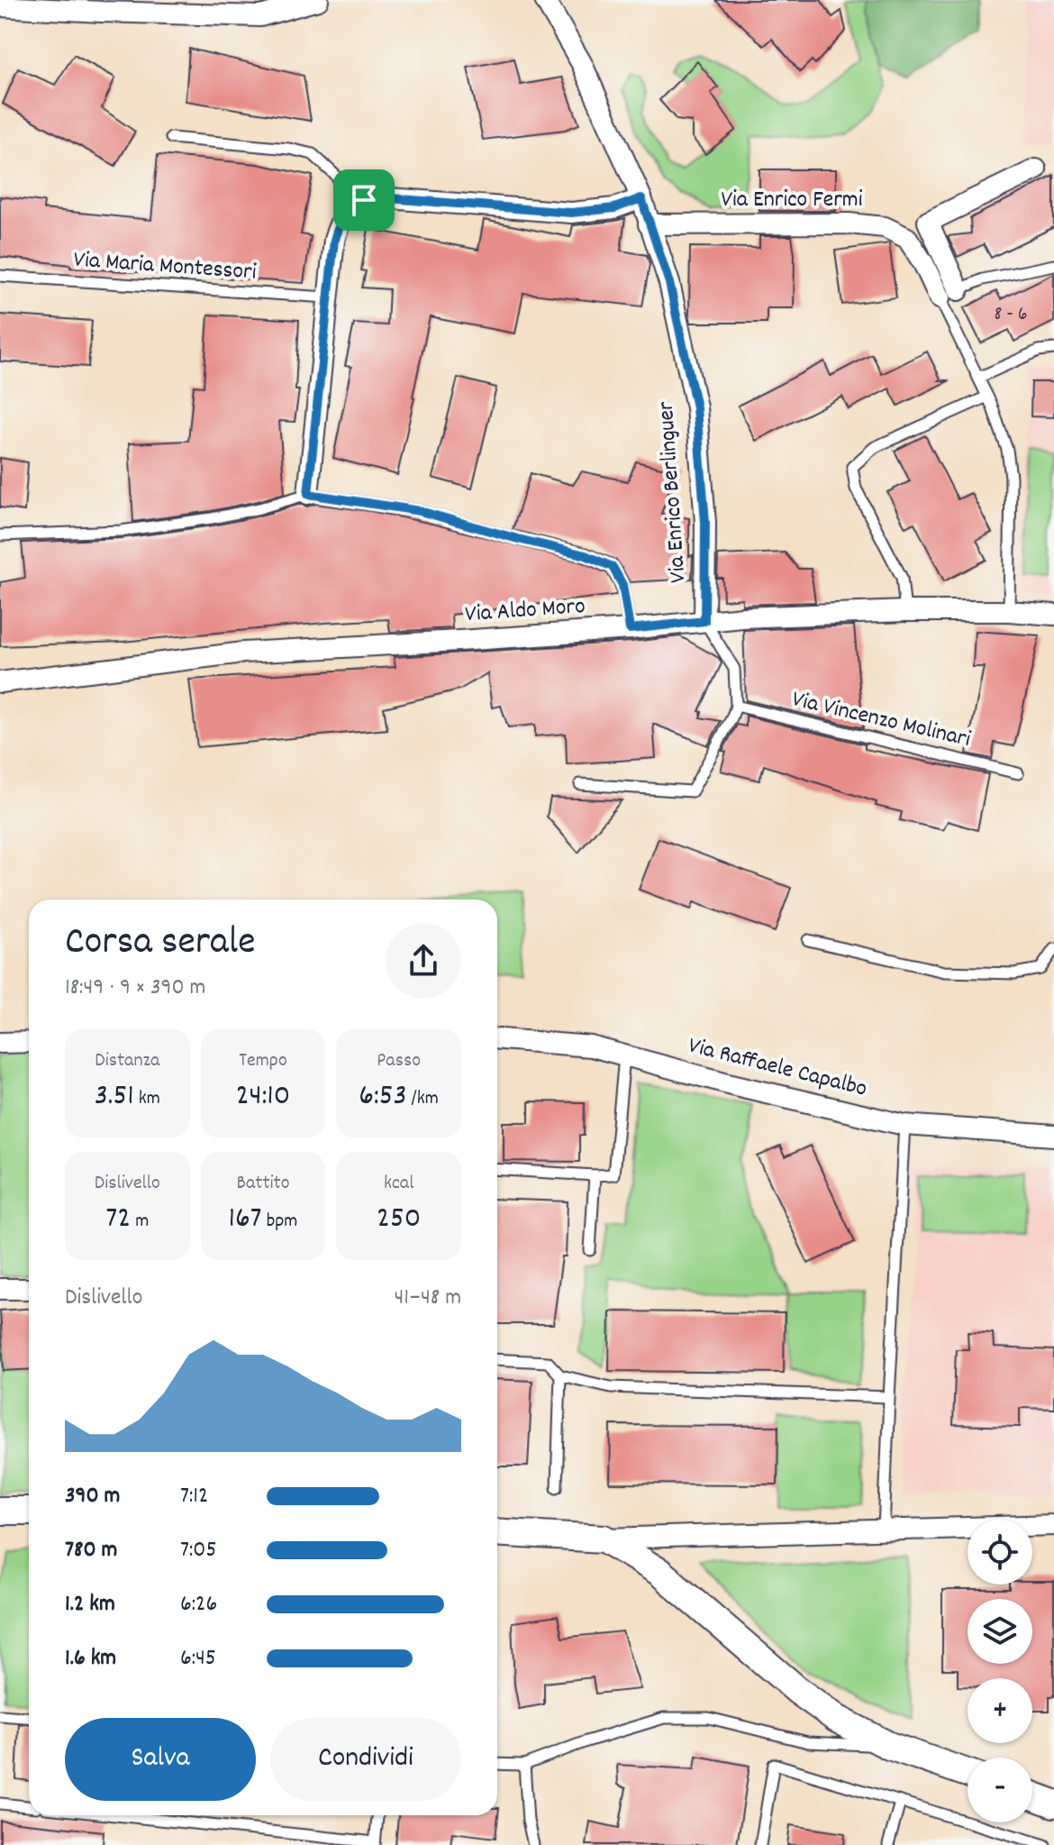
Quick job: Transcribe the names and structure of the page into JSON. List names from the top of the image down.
{
  "streets": {
    "street": [
      "Via Enrico Fermi",
      "Via Enrico Berlinguer",
      "Via Aldo Moro",
      "Via Raffaele Capalbo"
    ],
    "lane": ["Via Maria Montessori", "Via Vincenzo Molinari"]
  },
  "crossings": [
    ["Via Enrico Fermi", "Via Enrico Berlinguer"],
    ["Via Enrico Berlinguer", "Via Aldo Moro"]
  ],
  "house_numbers": ["8 - 6"],
  "page": {
    "heading": ["Corsa serale", "18:49 · 9 × 390 m"],
    "stats": [
      ["Distanza", "3.51 km"],
      ["Tempo", "24:10"],
      ["Passo", "6:53 /km"],
      ["Dislivello", "72 m"],
      ["Battito", "167 bpm"],
      ["kcal", "250"]
    ],
    "chart": ["Dislivello", "41–48 m"],
    "list": [
      {
        "name": "390 m",
        "note": "7:12"
      },
      {
        "name": "780 m",
        "note": "7:05"
      },
      {
        "name": "1.2 km",
        "note": "6:26"
      },
      {
        "name": "1.6 km",
        "note": "6:45"
      }
    ],
    "map_buttons": ["+", "−"],
    "buttons": ["Salva", "Condividi"]
  }
}
